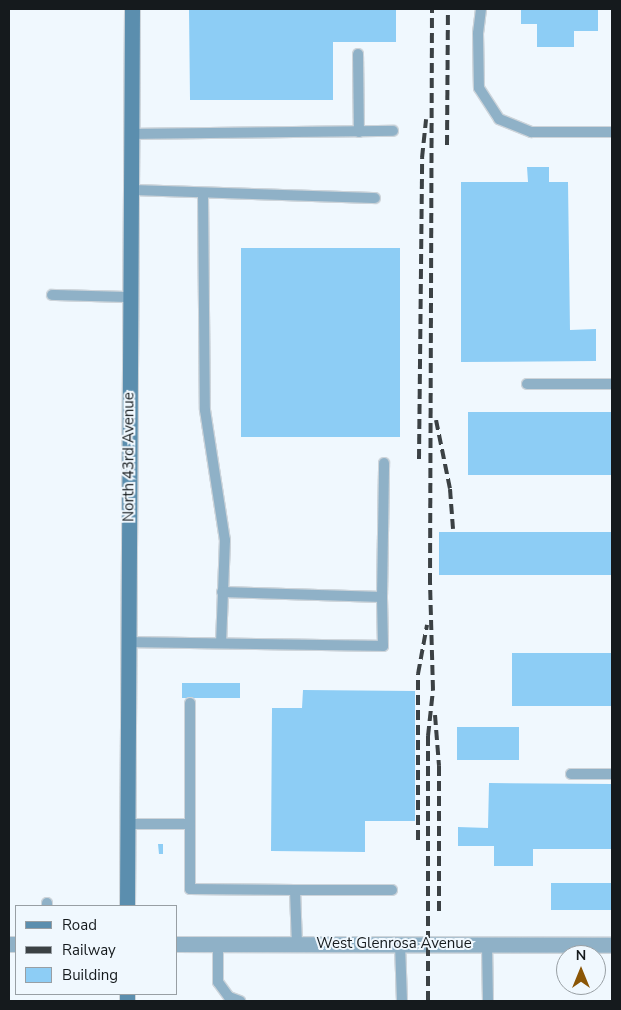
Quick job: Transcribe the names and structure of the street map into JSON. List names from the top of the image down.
{
  "streets": {
    "main road": ["North 43rd Avenue"],
    "street": ["West Glenrosa Avenue"]
  },
  "legend": ["Road", "Railway", "Building"],
  "north": "top"
}
